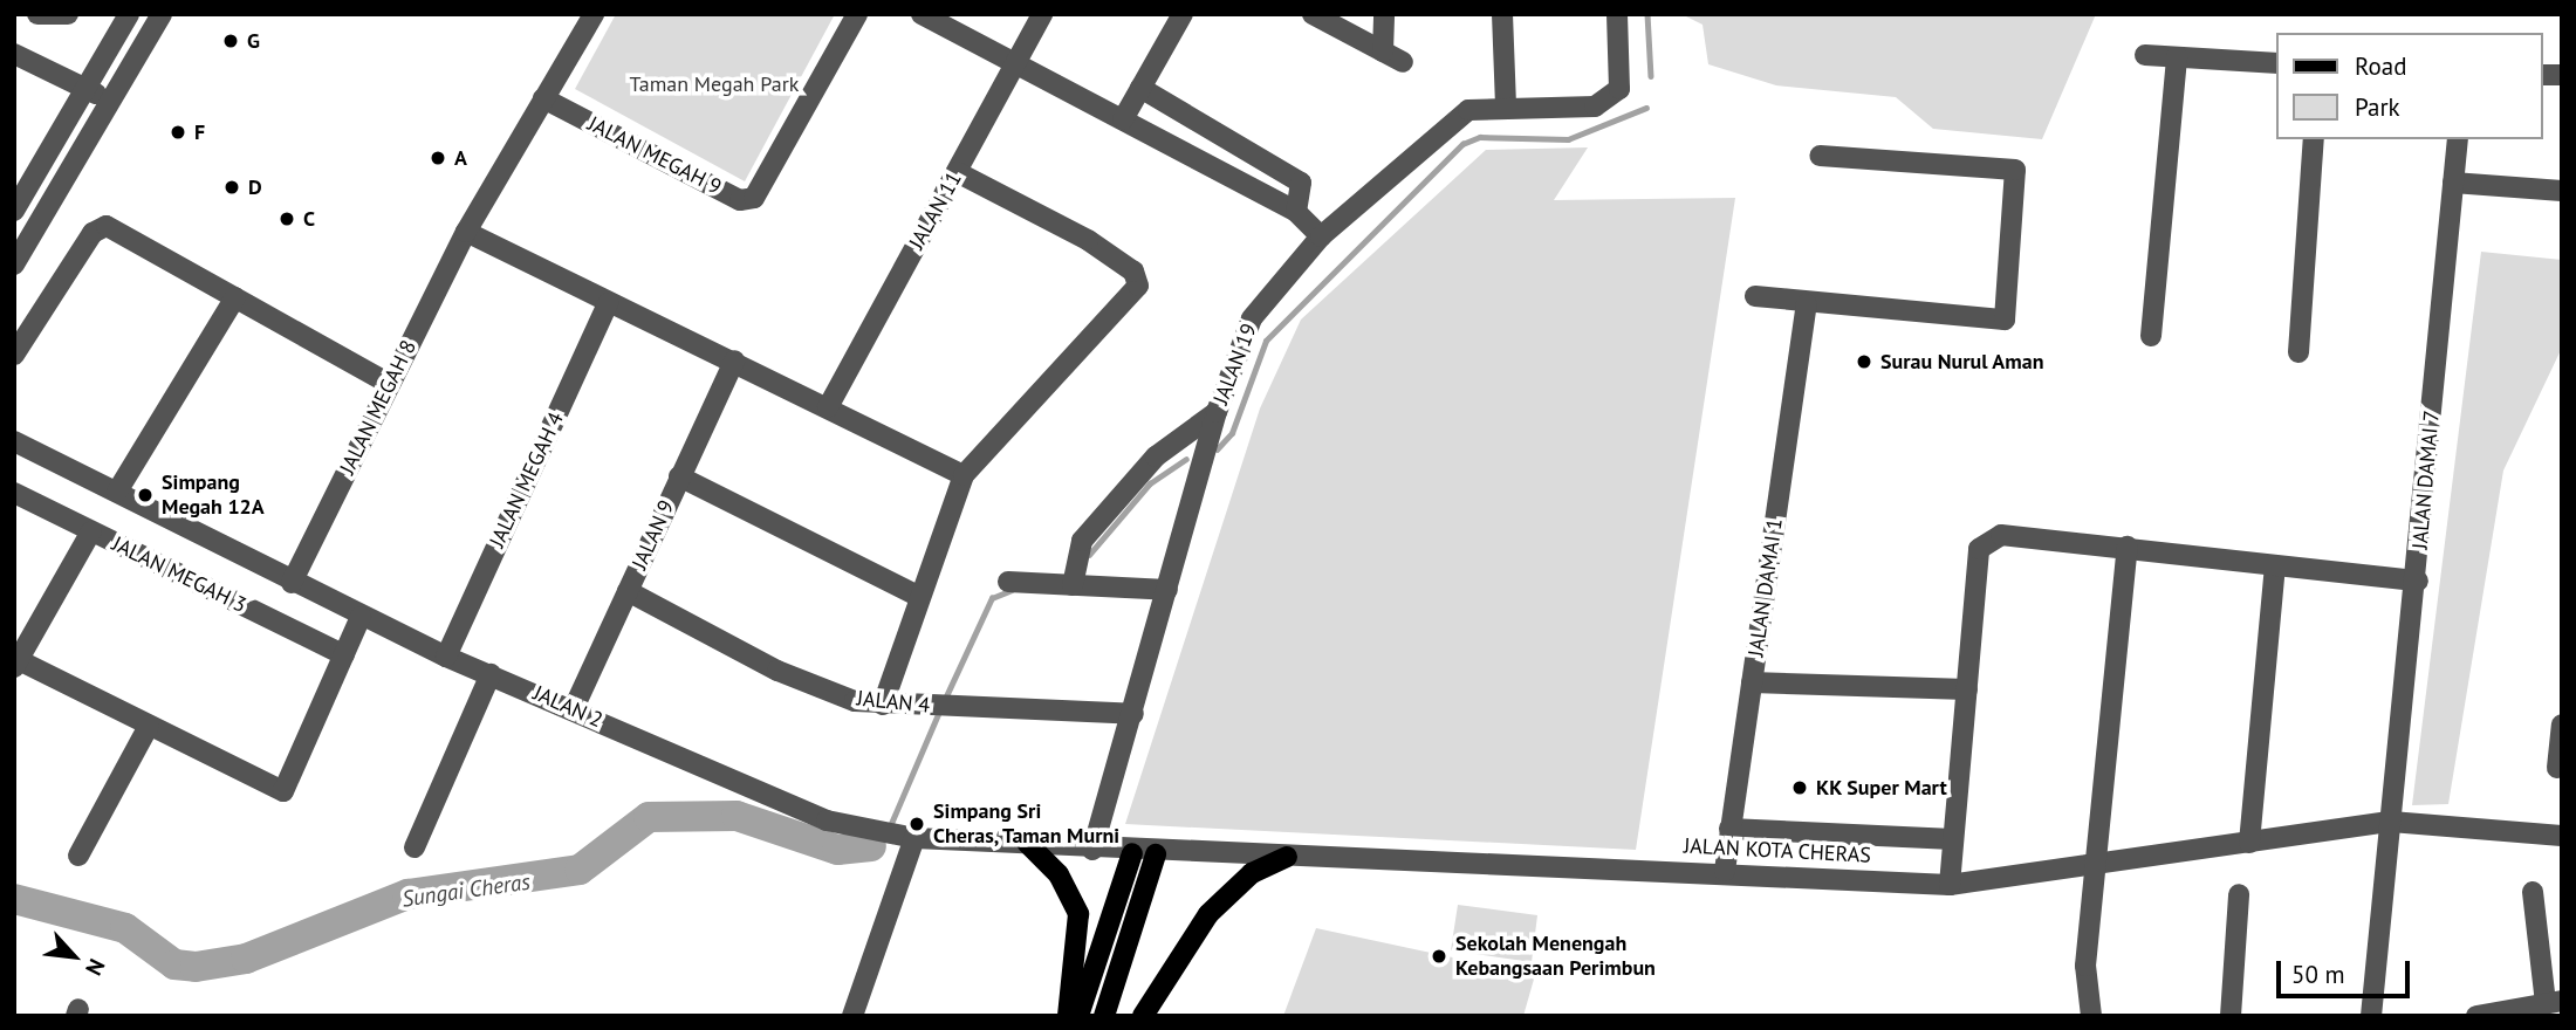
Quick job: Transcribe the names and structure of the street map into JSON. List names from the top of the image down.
{
  "streets": {
    "street": [
      "JALAN MEGAH 9",
      "JALAN 11",
      "JALAN 19",
      "JALAN MEGAH 8",
      "JALAN MEGAH 4",
      "JALAN DAMAI 7",
      "JALAN 9",
      "JALAN MEGAH 3",
      "JALAN DAMAI 1",
      "JALAN 4",
      "JALAN 2",
      "JALAN KOTA CHERAS"
    ]
  },
  "crossings": [
    ["JALAN MEGAH 9", "JALAN MEGAH 8"],
    ["JALAN 19", "JALAN 4"],
    ["JALAN 19", "JALAN 2"],
    ["JALAN MEGAH 8", "JALAN 2"],
    ["JALAN MEGAH 4", "JALAN 2"],
    ["JALAN DAMAI 7", "JALAN KOTA CHERAS"],
    ["JALAN 9", "JALAN 4"],
    ["JALAN 9", "JALAN 2"],
    ["JALAN DAMAI 1", "JALAN KOTA CHERAS"],
    ["JALAN 2", "JALAN KOTA CHERAS"]
  ],
  "water": ["Sungai Cheras"],
  "parks": ["Taman Megah Park"],
  "places": [
    "G",
    "F",
    "A",
    "D",
    "C",
    "Surau Nurul Aman",
    "Simpang Megah 12A",
    "KK Super Mart",
    "Simpang Sri Cheras, Taman Murni",
    "Sekolah Menengah Kebangsaan Perimbun"
  ],
  "legend": ["Road", "Park"],
  "scale_bar": "50 m",
  "north": "bottom right"
}
